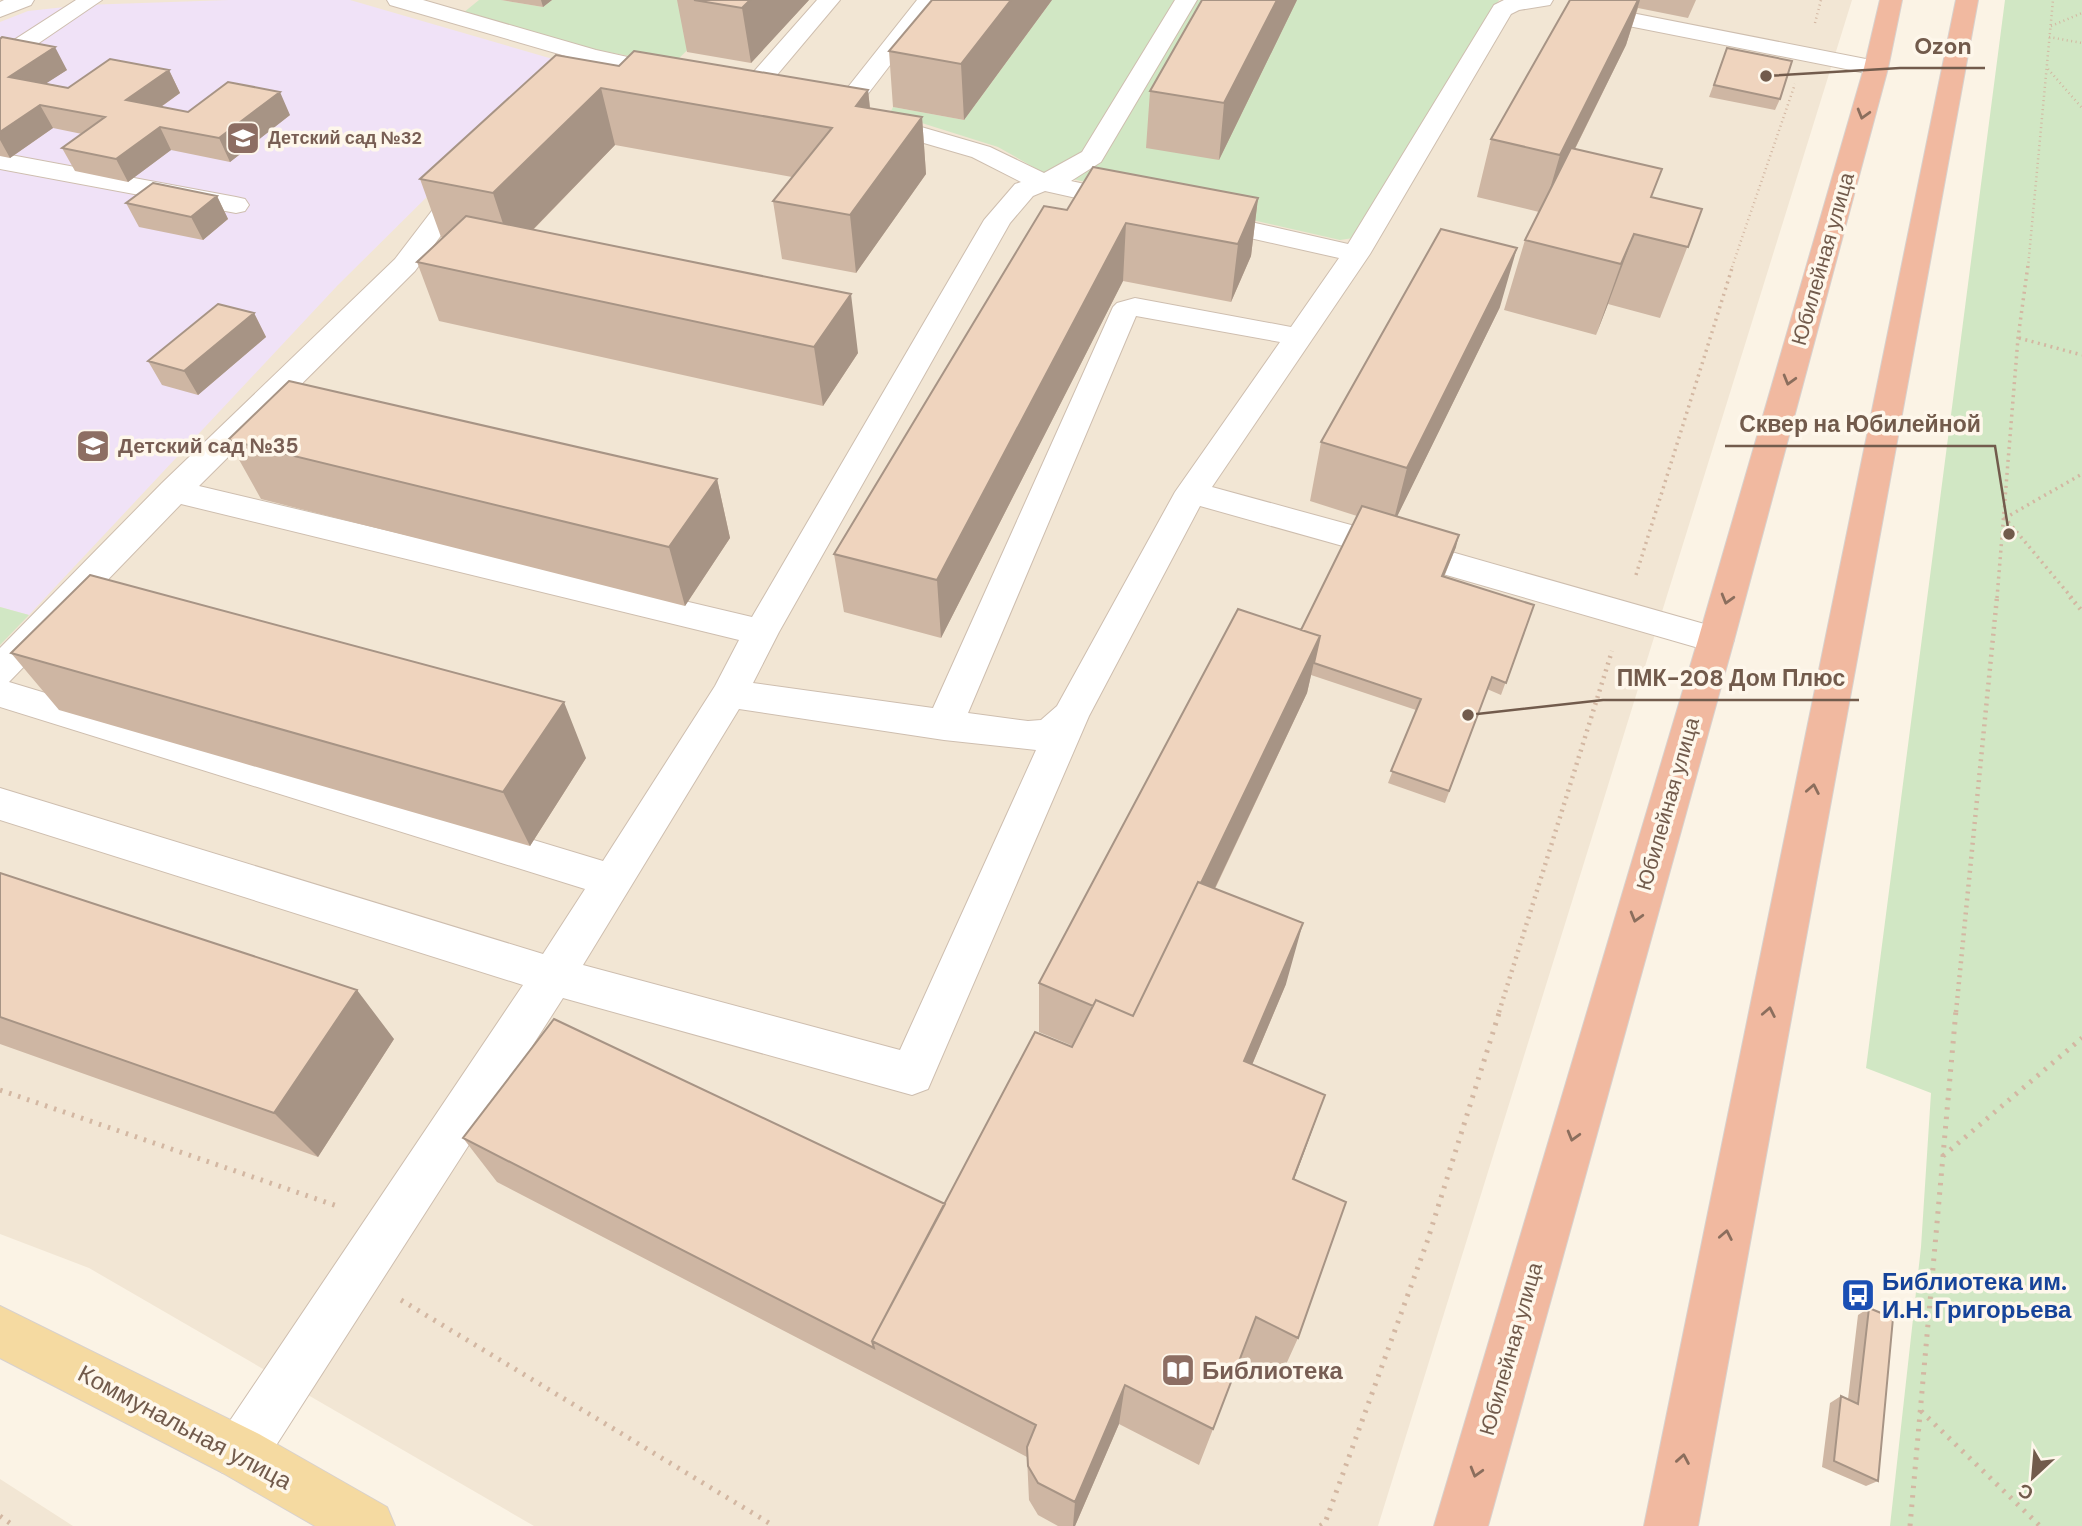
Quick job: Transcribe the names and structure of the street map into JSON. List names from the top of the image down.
{
  "streets": {
    "highway": ["Юбилейная улица"],
    "main road": ["Коммунальная улица"]
  },
  "places": {
    "other": ["Ozon", "Сквер на Юбилейной", "ПМК-208 Дом Плюс"],
    "school or university": ["Детский сад №32", "Детский сад №35"],
    "bus stop": ["Библиотека им. И.Н. Григорьева"],
    "library": ["Библиотека"]
  },
  "north": "bottom left"
}
